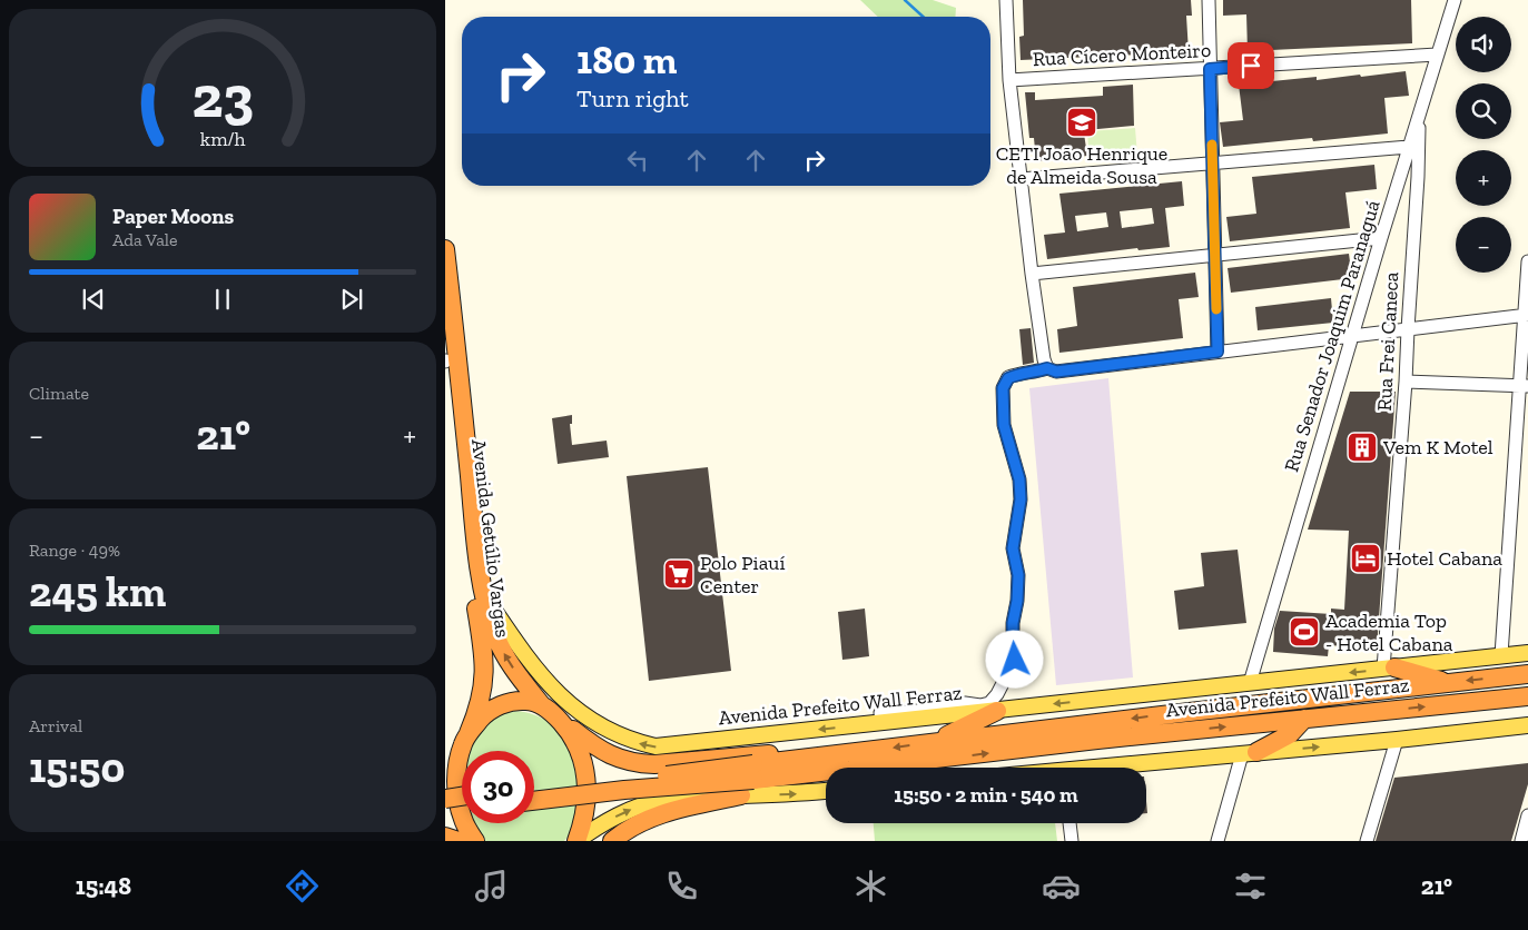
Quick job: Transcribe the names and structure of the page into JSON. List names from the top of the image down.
{
  "streets": {
    "highway": ["Avenida Getúlio Vargas", "Avenida Prefeito Wall Ferraz"],
    "street": ["Rua Cícero Monteiro", "Rua Senador Joaquim Paranaguá", "Rua Frei Caneca"]
  },
  "crossings": [
    ["Rua Cícero Monteiro", "Rua Senador Joaquim Paranaguá"],
    ["Rua Senador Joaquim Paranaguá", "Rua Frei Caneca"],
    ["Rua Senador Joaquim Paranaguá", "Avenida Prefeito Wall Ferraz"],
    ["Rua Frei Caneca", "Avenida Prefeito Wall Ferraz"],
    ["Avenida Getúlio Vargas", "Avenida Prefeito Wall Ferraz"]
  ],
  "places": {
    "school or university": ["CETI João Henrique de Almeida Sousa"],
    "building": ["Vem K Motel"],
    "hotel": ["Hotel Cabana"],
    "supermarket": ["Polo Piauí Center"],
    "sports": ["Academia Top - Hotel Cabana"]
  },
  "page": {
    "map_buttons": ["+", "−"],
    "turn": ["180 m", "Turn right"],
    "song": ["Paper Moons", "Ada Vale"],
    "tile": [
      "Climate",
      ["Range · 49%", "245 km"],
      ["Arrival", "15:50"]
    ],
    "heat": ["−", "21°", "+"],
    "limit": "30",
    "trip": "15:50 · 2 min · 540 m",
    "tabs": ["15:48", "21°"],
    "gauge": ["23", "km/h"]
  }
}
